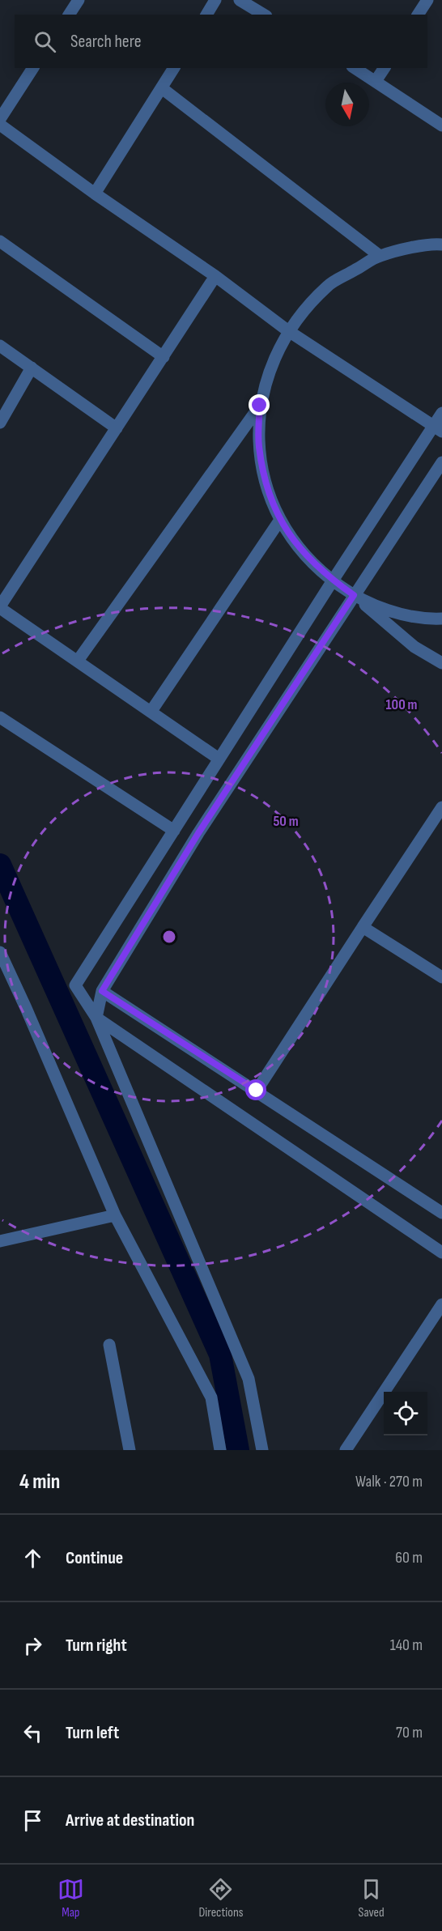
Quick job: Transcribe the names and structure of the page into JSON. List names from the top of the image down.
{
  "north": "bottom",
  "page": {
    "search": "Search here",
    "heading": ["4 min", "Walk · 270 m"],
    "list": [
      ["Continue", "60 m"],
      ["Turn right", "140 m"],
      ["Turn left", "70 m"],
      "Arrive at destination"
    ],
    "nav": ["Map", "Directions", "Saved"]
  },
  "rings": ["100 m", "50 m"]
}
